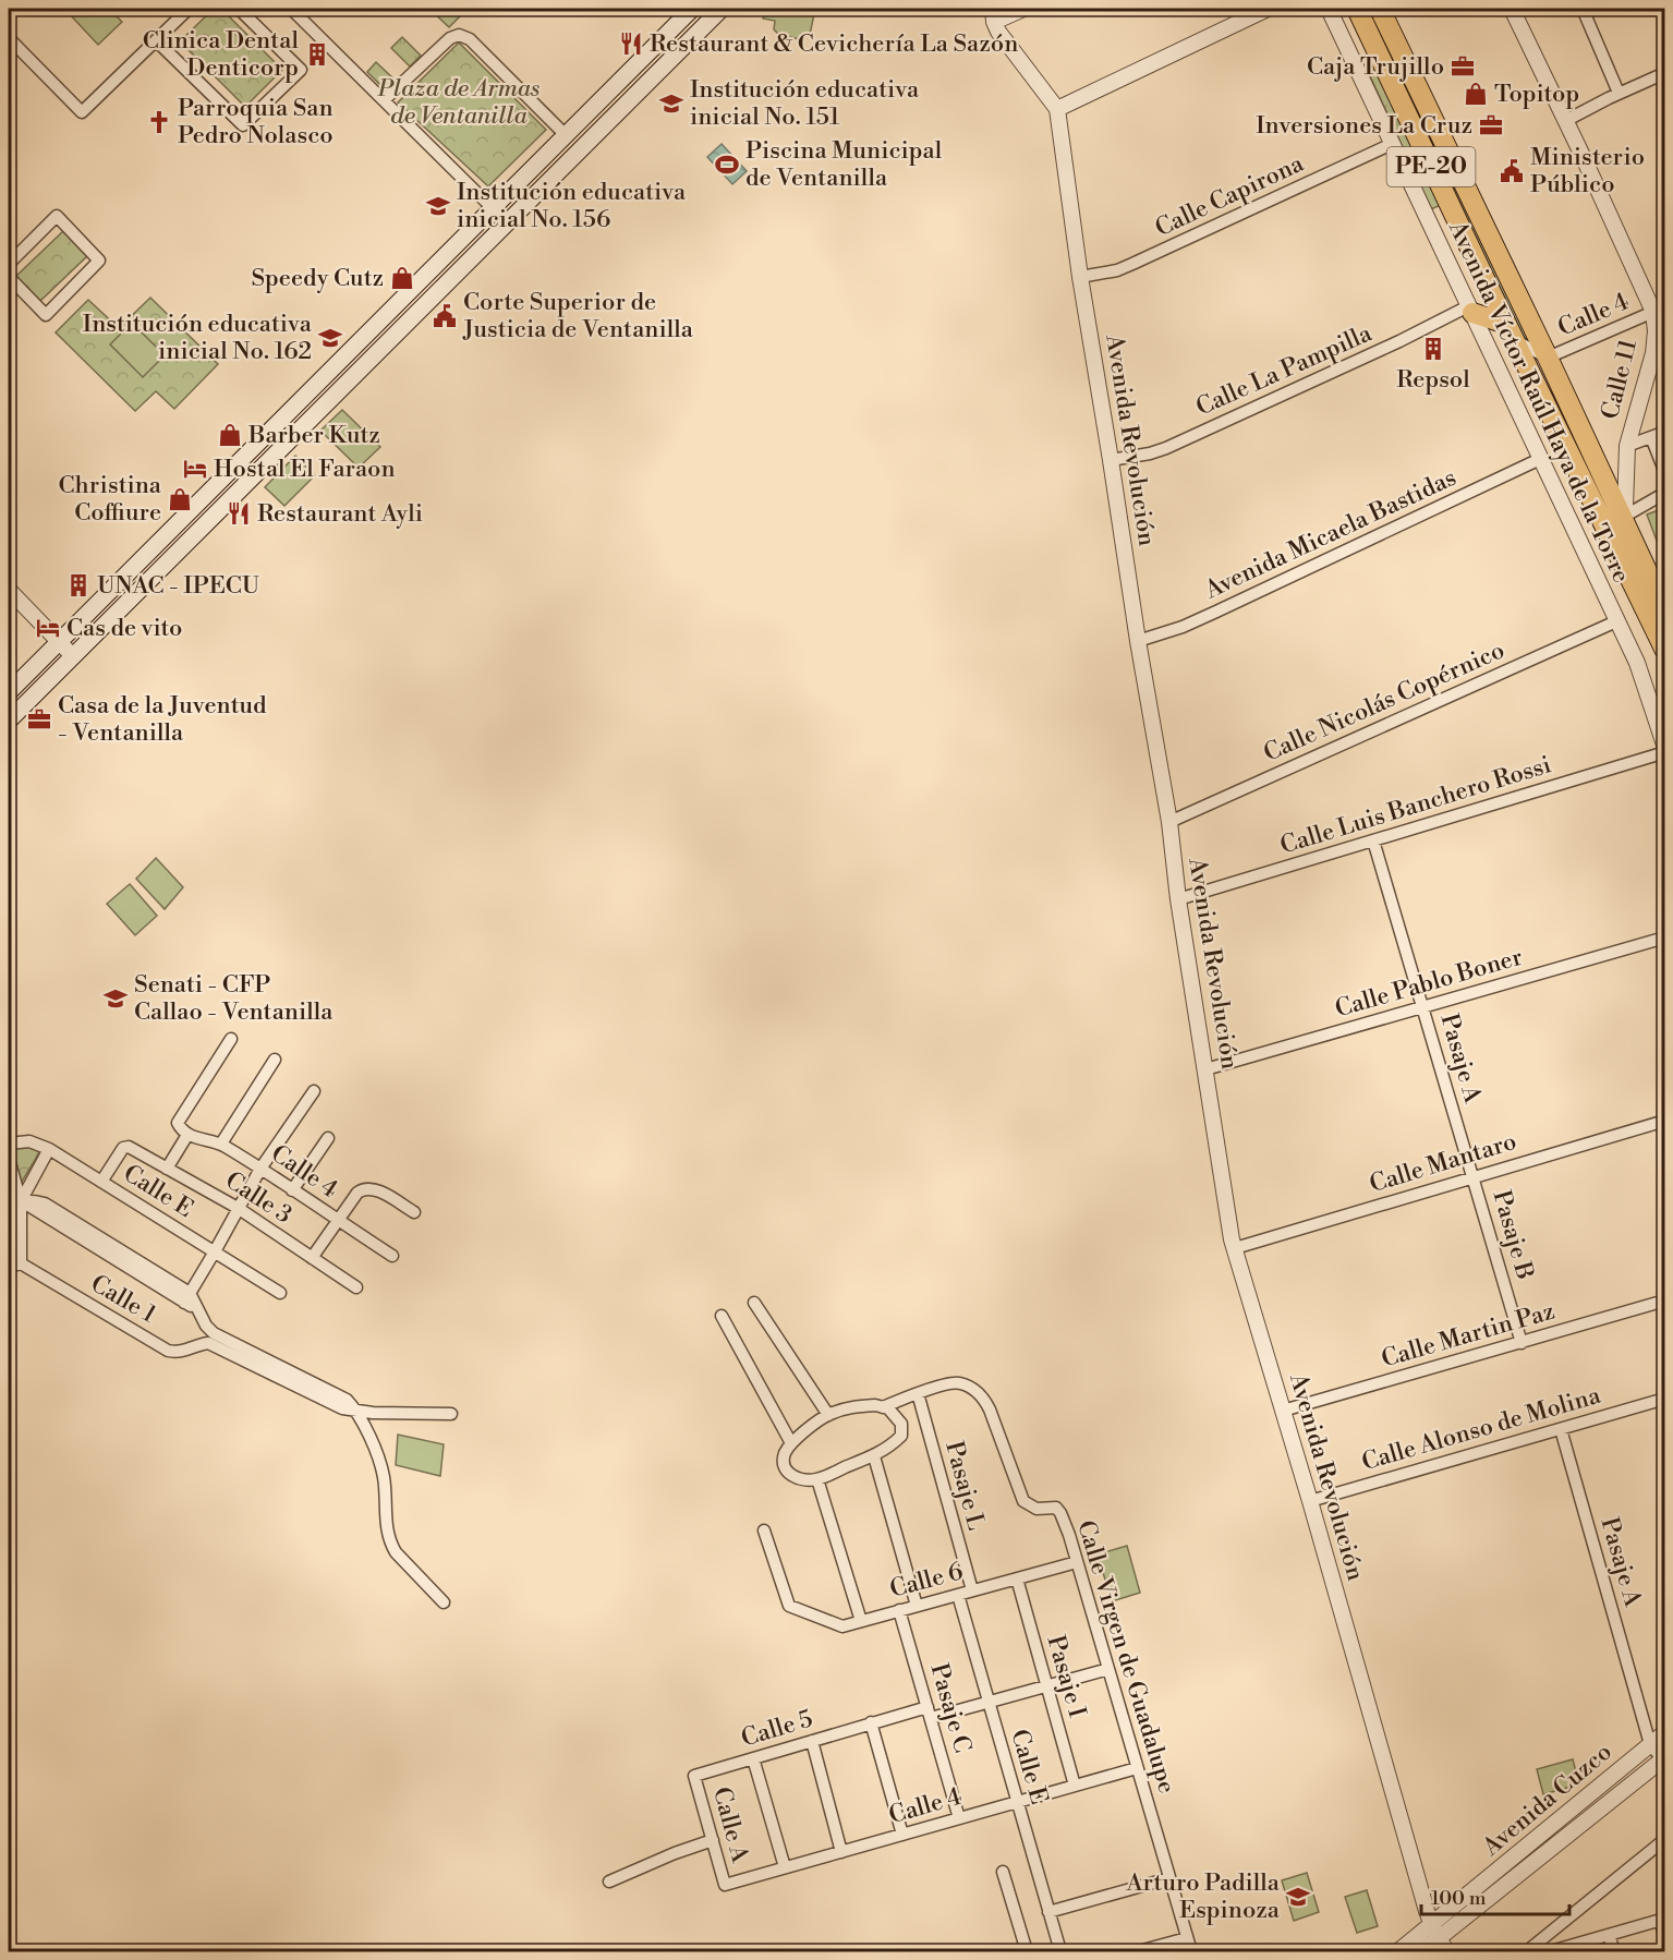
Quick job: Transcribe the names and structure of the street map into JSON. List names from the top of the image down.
{
  "streets": {
    "highway": ["PE-20"],
    "street": [
      "Calle Capirona",
      "Calle 4",
      "Calle La Pampilla",
      "Calle 11",
      "Avenida Víctor Raúl Haya de la Torre",
      "Avenida Revolución",
      "Avenida Micaela Bastidas",
      "Calle Nicolás Copérnico",
      "Calle Luis Banchero Rossi",
      "Calle Pablo Boner",
      "Pasaje A",
      "Calle Mantaro",
      "Calle E",
      "Calle 3",
      "Pasaje B",
      "Calle 1",
      "Calle Martin Paz",
      "Calle Alonso de Molina",
      "Pasaje L",
      "Calle 6",
      "Calle Virgen de Guadalupe",
      "Pasaje I",
      "Pasaje C",
      "Calle 5",
      "Avenida Cuzco",
      "Calle A"
    ]
  },
  "crossings": [
    ["PE-20", "Calle 4"],
    ["PE-20", "Calle 11"],
    ["Calle Capirona", "Avenida Víctor Raúl Haya de la Torre"],
    ["Calle Capirona", "Avenida Revolución"],
    ["Calle 4", "Calle 11"],
    ["Calle 4", "Calle E"],
    ["Calle 4", "Calle Virgen de Guadalupe"],
    ["Calle 4", "Pasaje I"],
    ["Calle 4", "Pasaje C"],
    ["Calle 4", "Calle A"],
    ["Calle La Pampilla", "Avenida Víctor Raúl Haya de la Torre"],
    ["Calle La Pampilla", "Avenida Revolución"],
    ["Avenida Víctor Raúl Haya de la Torre", "Avenida Micaela Bastidas"],
    ["Avenida Víctor Raúl Haya de la Torre", "Calle Nicolás Copérnico"],
    ["Avenida Revolución", "Avenida Micaela Bastidas"],
    ["Avenida Revolución", "Calle Nicolás Copérnico"],
    ["Avenida Revolución", "Calle Luis Banchero Rossi"],
    ["Avenida Revolución", "Calle Pablo Boner"],
    ["Avenida Revolución", "Calle Mantaro"],
    ["Avenida Revolución", "Calle Martin Paz"],
    ["Avenida Revolución", "Calle Alonso de Molina"],
    ["Avenida Revolución", "Avenida Cuzco"],
    ["Calle Luis Banchero Rossi", "Pasaje A"],
    ["Calle Pablo Boner", "Pasaje A"],
    ["Pasaje A", "Calle Mantaro"],
    ["Pasaje A", "Pasaje B"],
    ["Pasaje A", "Calle Alonso de Molina"],
    ["Pasaje A", "Avenida Cuzco"],
    ["Calle Mantaro", "Pasaje B"],
    ["Calle E", "Calle 3"],
    ["Calle E", "Calle 6"],
    ["Calle E", "Calle 5"],
    ["Pasaje B", "Calle Martin Paz"],
    ["Pasaje L", "Calle 6"],
    ["Pasaje L", "Calle Virgen de Guadalupe"],
    ["Calle 6", "Calle Virgen de Guadalupe"],
    ["Calle 6", "Pasaje I"],
    ["Calle 6", "Pasaje C"],
    ["Calle Virgen de Guadalupe", "Calle 5"],
    ["Pasaje I", "Calle 5"],
    ["Pasaje C", "Calle 5"],
    ["Calle 5", "Calle A"]
  ],
  "parks": ["Plaza de Armas de Ventanilla"],
  "places": {
    "restaurant": ["Restaurant & Cevichería La Sazón", "Restaurant Ayli"],
    "building": ["Clinica Dental Denticorp", "Repsol", "UNAC - IPECU"],
    "office": ["Caja Trujillo", "Inversiones La Cruz", "Casa de la Juventud - Ventanilla"],
    "shop": [
      "Topitop",
      "Speedy Cutz",
      "Barber Kutz",
      "Christina Coffiure"
    ],
    "school or university": [
      "Institución educativa inicial No. 151",
      "Institución educativa inicial No. 156",
      "Institución educativa inicial No. 162",
      "Senati - CFP Callao - Ventanilla",
      "Arturo Padilla Espinoza"
    ],
    "church": ["Parroquia San Pedro Nolasco"],
    "sports": ["Piscina Municipal de Ventanilla"],
    "public building": ["Ministerio Público", "Corte Superior de Justicia de Ventanilla"],
    "hotel": ["Hostal El Faraon", "Cas de vito"]
  },
  "scale_bar": "100 m"
}
